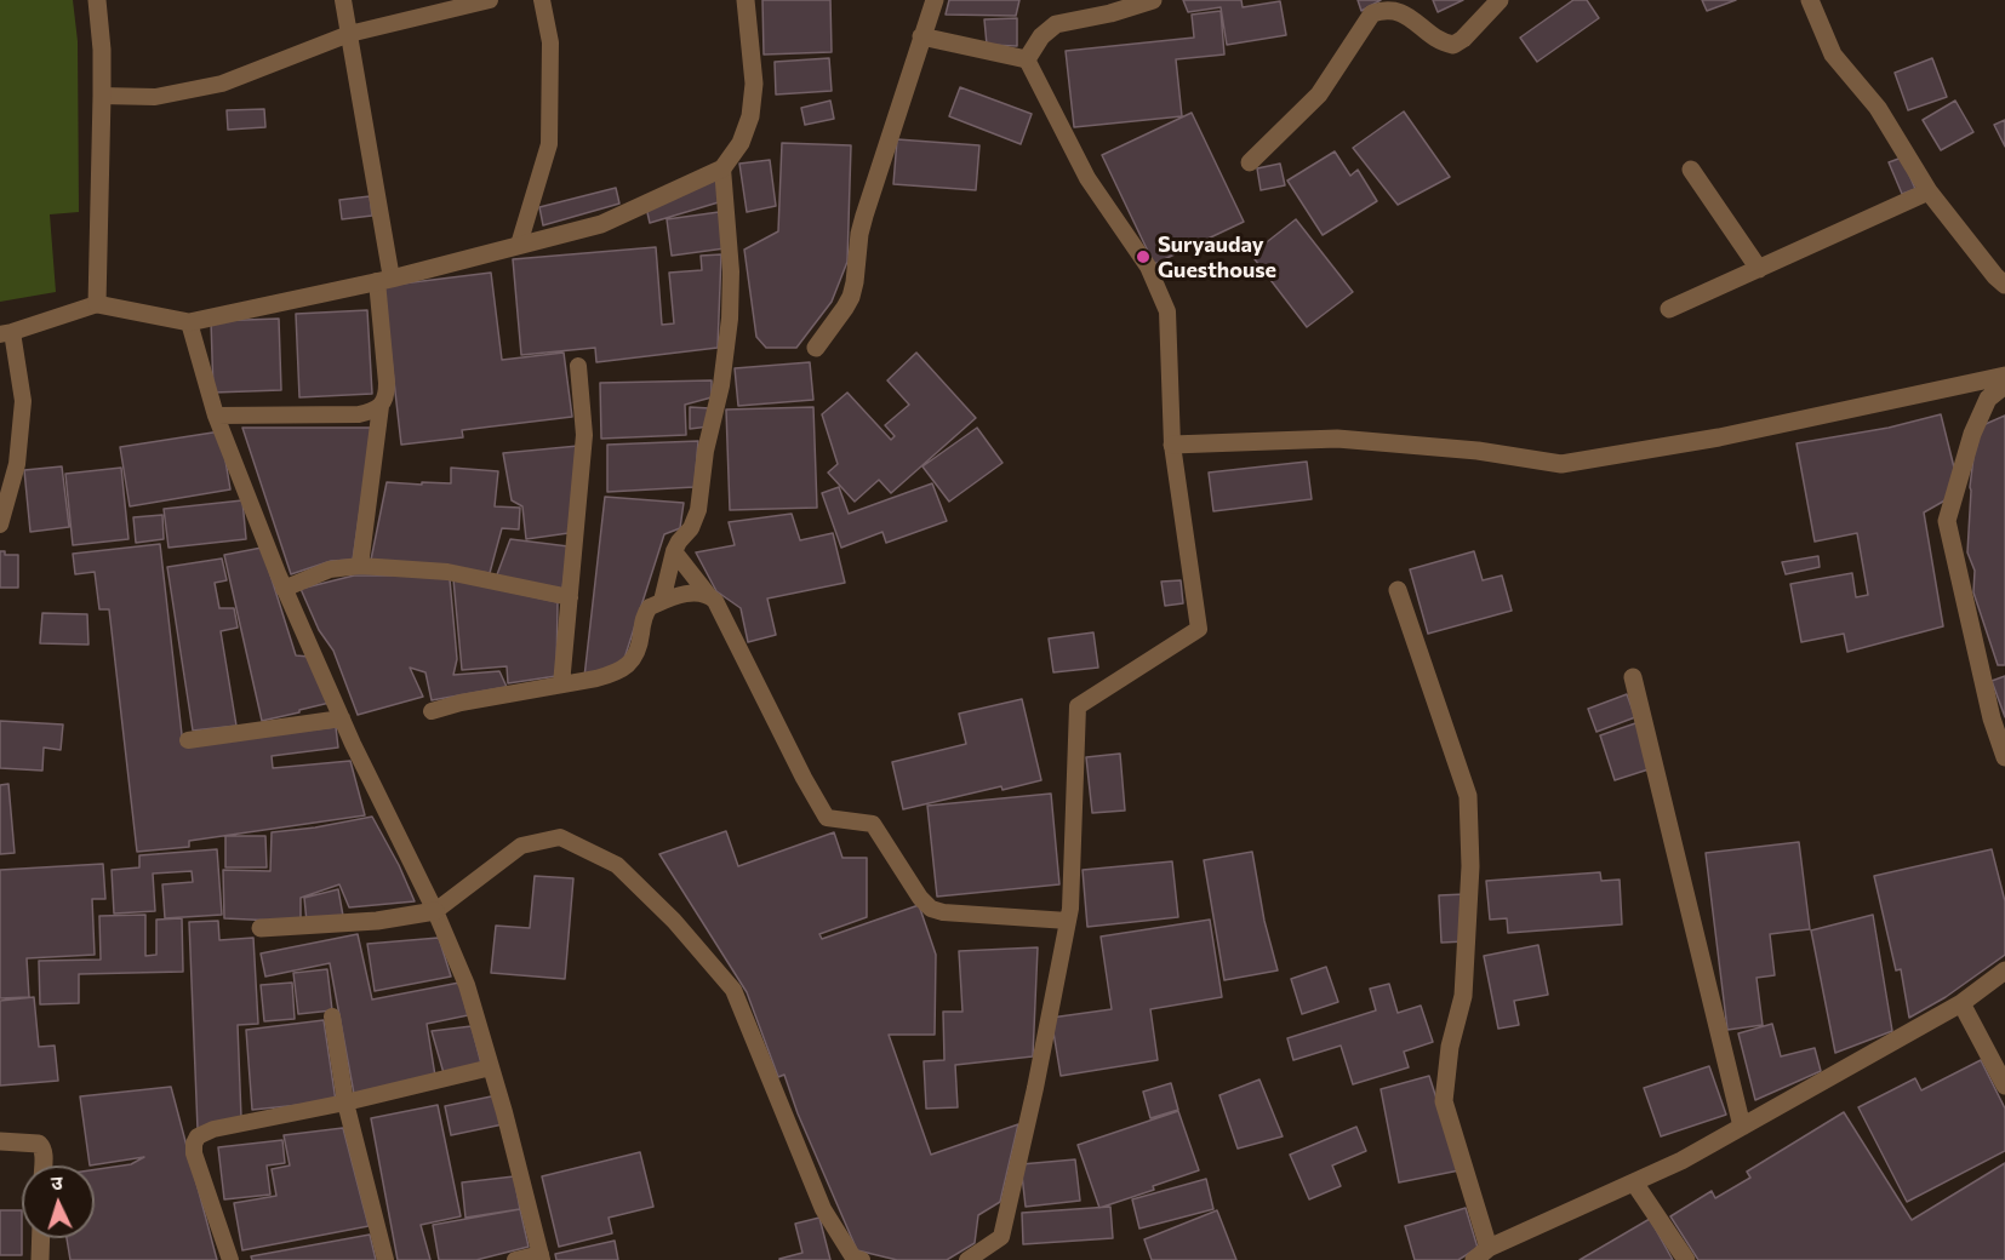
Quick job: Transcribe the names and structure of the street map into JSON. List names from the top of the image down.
{
  "places": ["Suryauday Guesthouse"],
  "north": "top"
}
